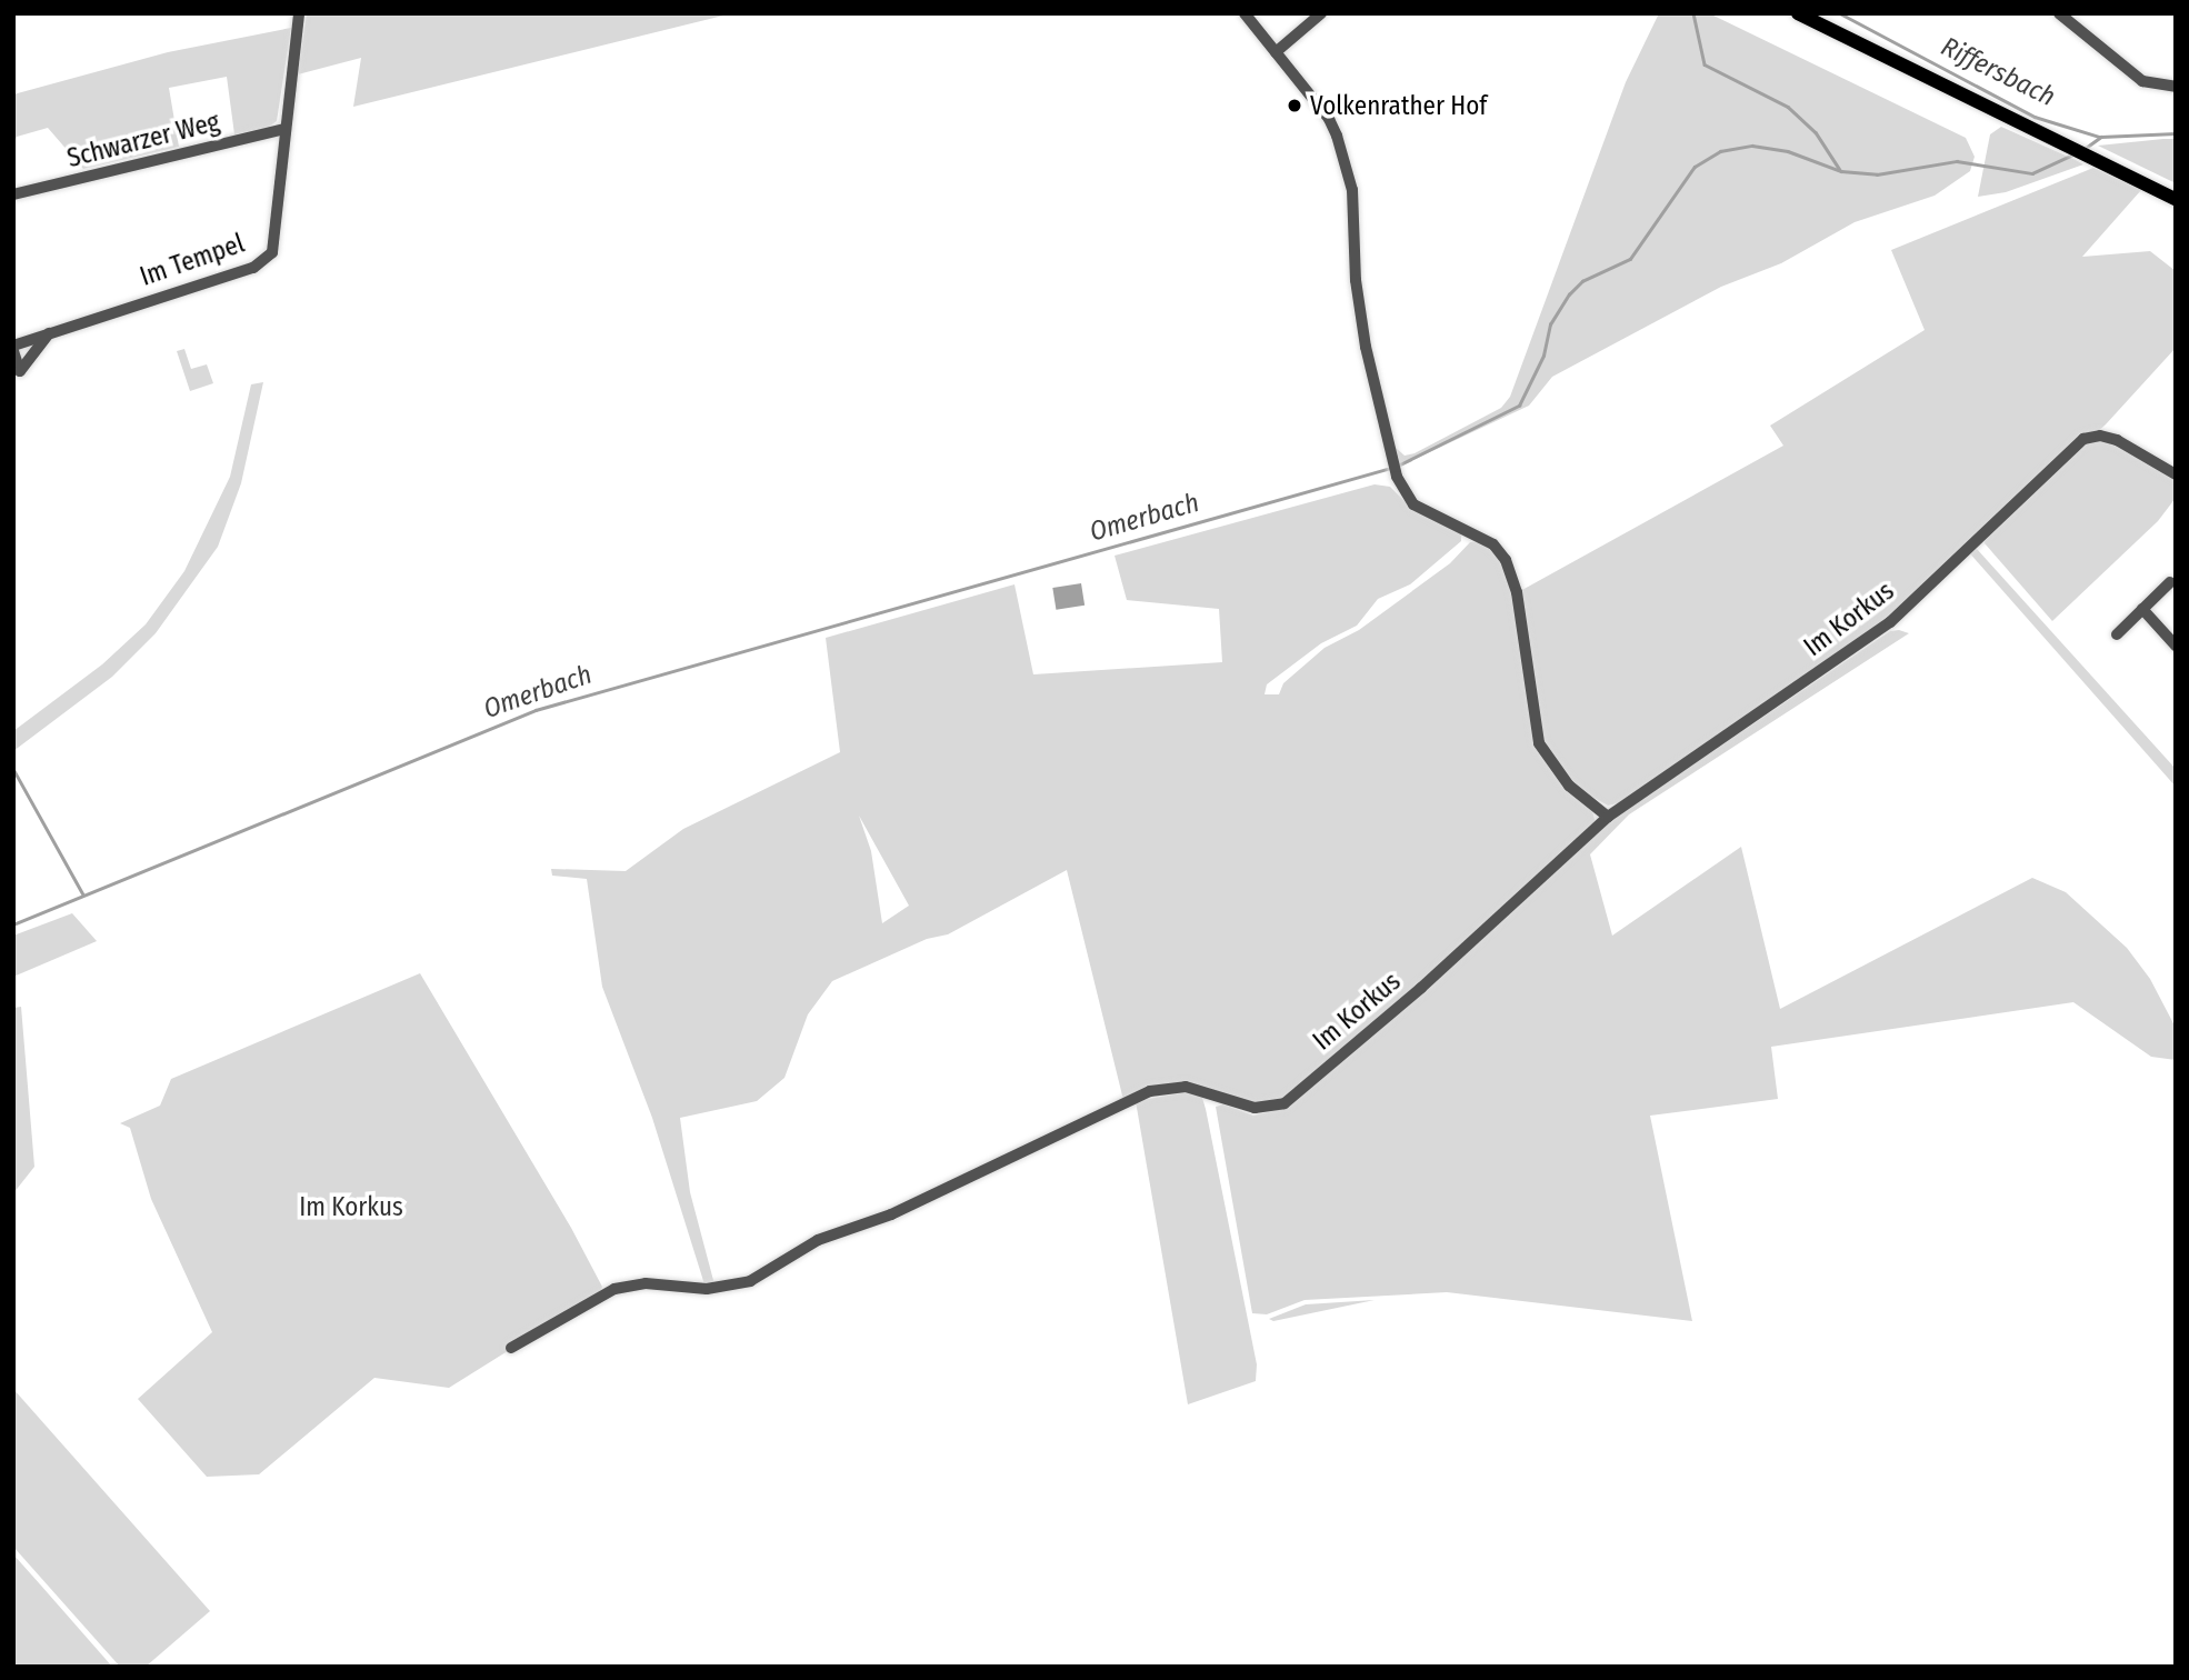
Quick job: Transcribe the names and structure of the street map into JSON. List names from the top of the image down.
{
  "streets": {
    "street": ["Schwarzer Weg", "Im Tempel", "Im Korkus"]
  },
  "crossings": [
    ["Schwarzer Weg", "Im Tempel"]
  ],
  "water": ["Riffersbach", "Omerbach"],
  "parks": ["Im Korkus"],
  "places": ["Volkenrather Hof"]
}
